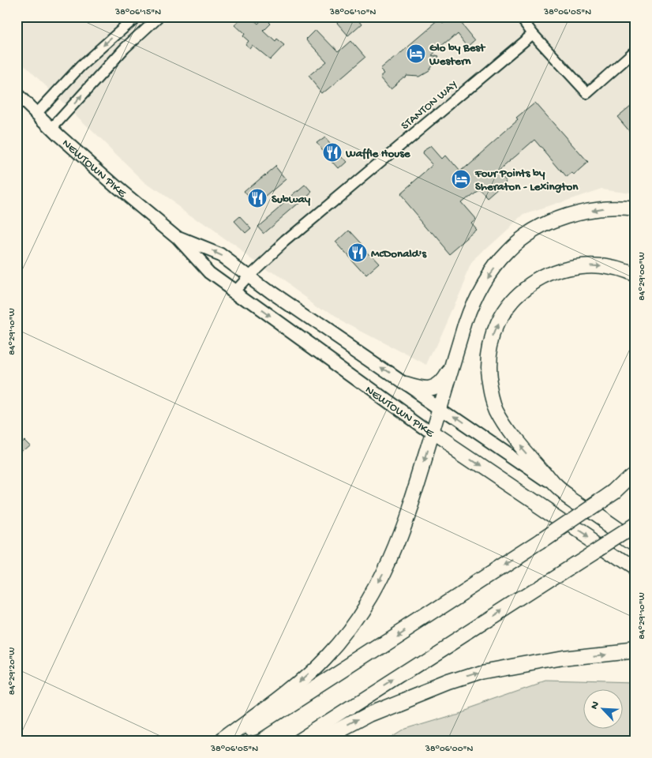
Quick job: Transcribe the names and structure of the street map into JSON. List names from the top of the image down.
{
  "streets": {
    "highway": ["NEWTOWN PIKE"],
    "street": ["STANTON WAY"]
  },
  "crossings": [
    ["STANTON WAY", "NEWTOWN PIKE"]
  ],
  "places": {
    "hotel": ["Glo by Best Western", "Four Points by Sheraton - Lexington"],
    "restaurant": ["Waffle House", "Subway", "McDonald's"]
  },
  "north": "top left",
  "coordinates": [
    "38°06'15\"N",
    "38°06'10\"N",
    "38°06'05\"N",
    "84°29'00\"W",
    "84°29'10\"W",
    "84°29'20\"W",
    "38°06'00\"N"
  ]
}
